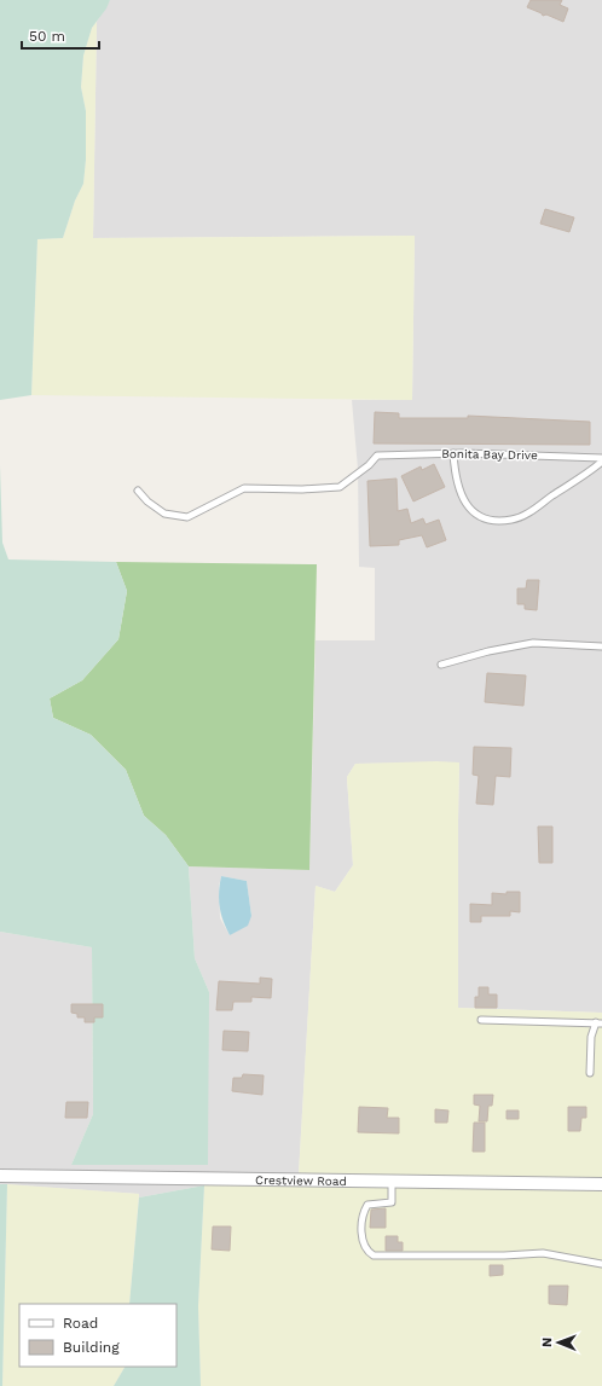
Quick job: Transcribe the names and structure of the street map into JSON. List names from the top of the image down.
{
  "streets": {
    "street": ["Crestview Road"],
    "lane": ["Bonita Bay Drive"]
  },
  "legend": ["Road", "Building"],
  "scale_bar": "50 m",
  "north": "left"
}
